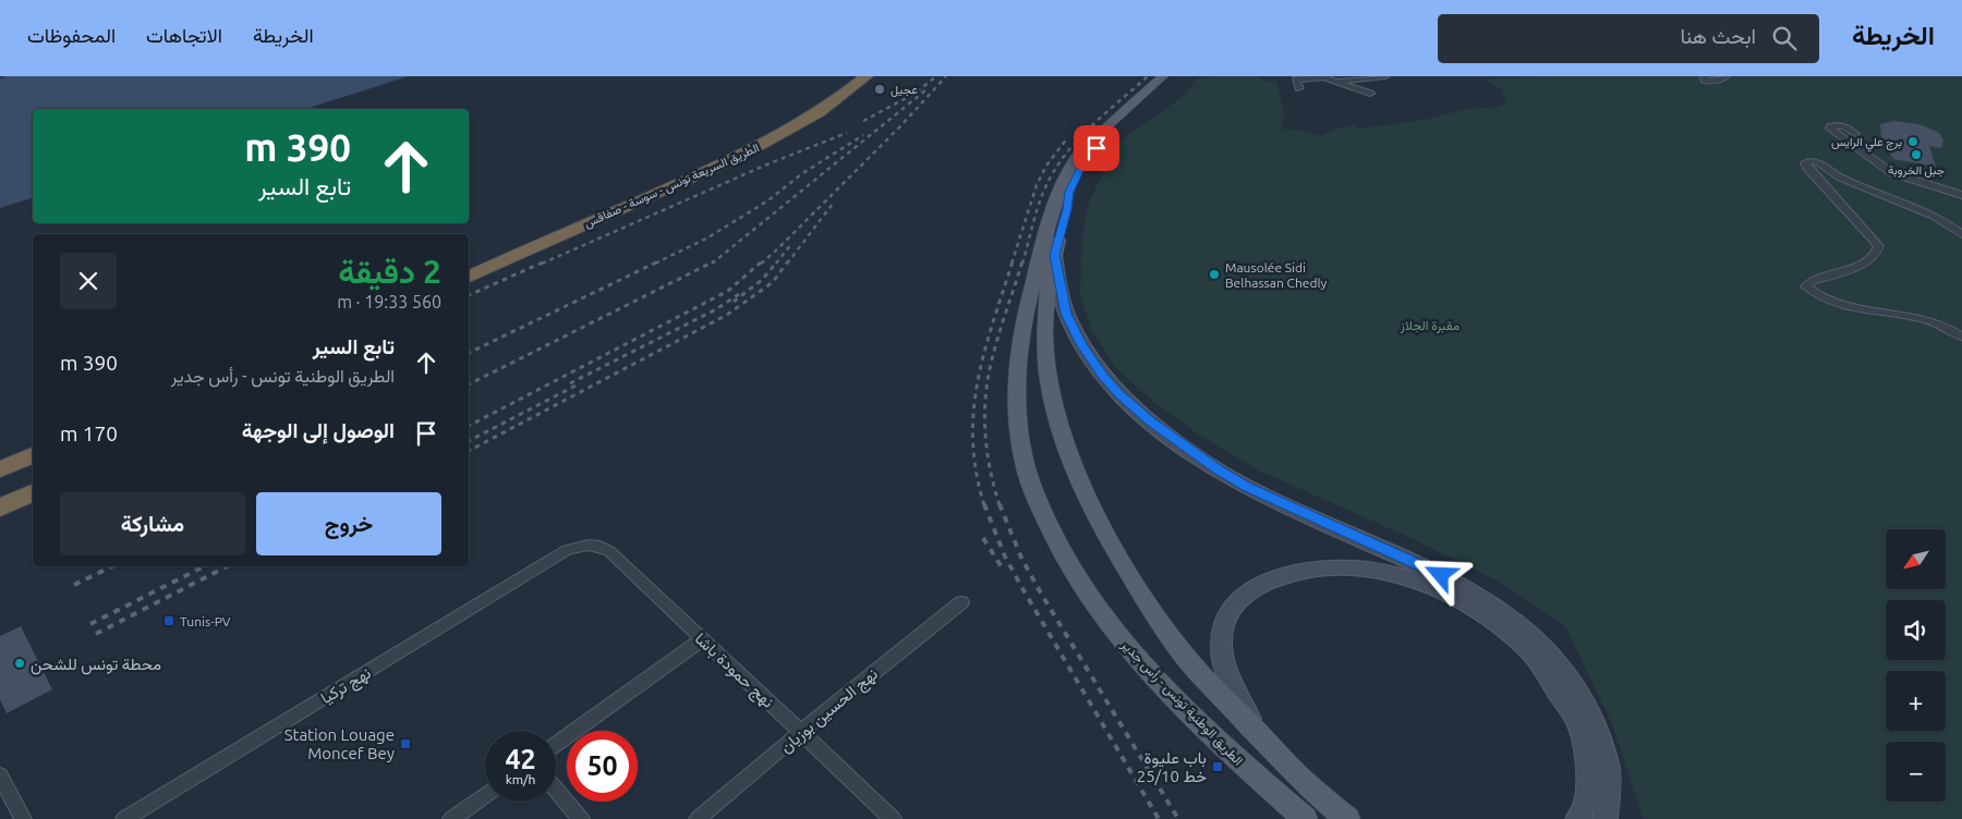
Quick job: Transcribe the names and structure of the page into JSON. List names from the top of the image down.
{
  "streets": {
    "highway": ["الطريق السريعة تونس - سوسة - صفاقس"],
    "main road": ["الطريق الوطنية تونس - رأس جدير"],
    "street": ["نهج حمودة باشا", "نهج تركيا", "نهج الحسين بوزيان"]
  },
  "crossings": [
    ["نهج حمودة باشا", "نهج تركيا"],
    ["نهج حمودة باشا", "نهج الحسين بوزيان"]
  ],
  "parks": ["مقبرة الجلاز"],
  "places": {
    "other": [
      "عجيل",
      "برج علي الرايس",
      "جبل الخروبة",
      "Mausolée Sidi Belhassan Chedly",
      "محطة تونس للشحن"
    ],
    "transit": ["Tunis-PV", "Station Louage Moncef Bey", "باب عليوة خط 25/10"]
  },
  "north": "bottom left",
  "page": {
    "header": "الخريطة",
    "search": "ابحث هنا",
    "nav": ["الخريطة", "الاتجاهات", "المحفوظات"],
    "turn": ["390 m", "تابع السير"],
    "heading": ["2 دقيقة", "560 m · 19:33"],
    "list": [
      {
        "name": "تابع السير",
        "note": "الطريق الوطنية تونس - رأس جدير",
        "value": "390 m"
      },
      {
        "name": "الوصول إلى الوجهة",
        "value": "170 m"
      }
    ],
    "buttons": ["خروج", "مشاركة"],
    "map_buttons": ["+", "−"],
    "speed": "42 km/h",
    "limit": "50"
  }
}
